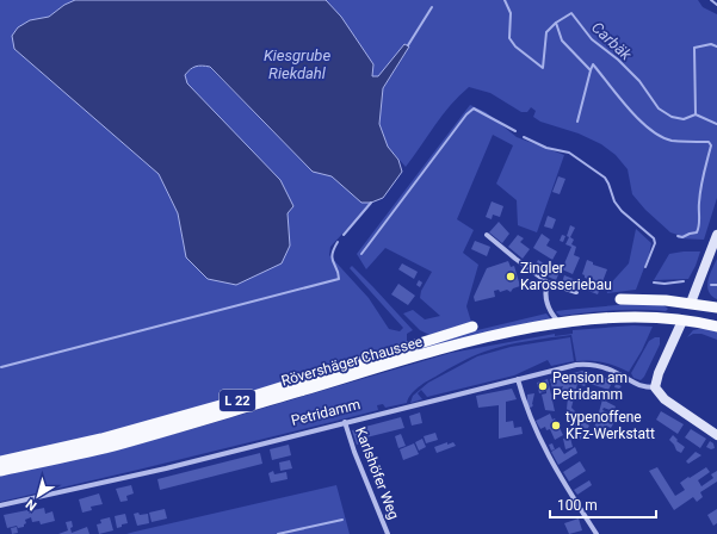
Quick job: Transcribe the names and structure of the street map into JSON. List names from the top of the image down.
{
  "streets": {
    "main road": ["Rövershäger Chaussee", "L 22"],
    "street": ["Petridamm", "Karlshöfer Weg"]
  },
  "crossings": [
    ["Petridamm", "Karlshöfer Weg"]
  ],
  "water": ["Carbäk", "Kiesgrube Riekdahl"],
  "places": ["Zingler Karosseriebau", "Pension am Petridamm", "typenoffene KFz-Werkstatt"],
  "scale_bar": "100 m",
  "north": "bottom left"
}
